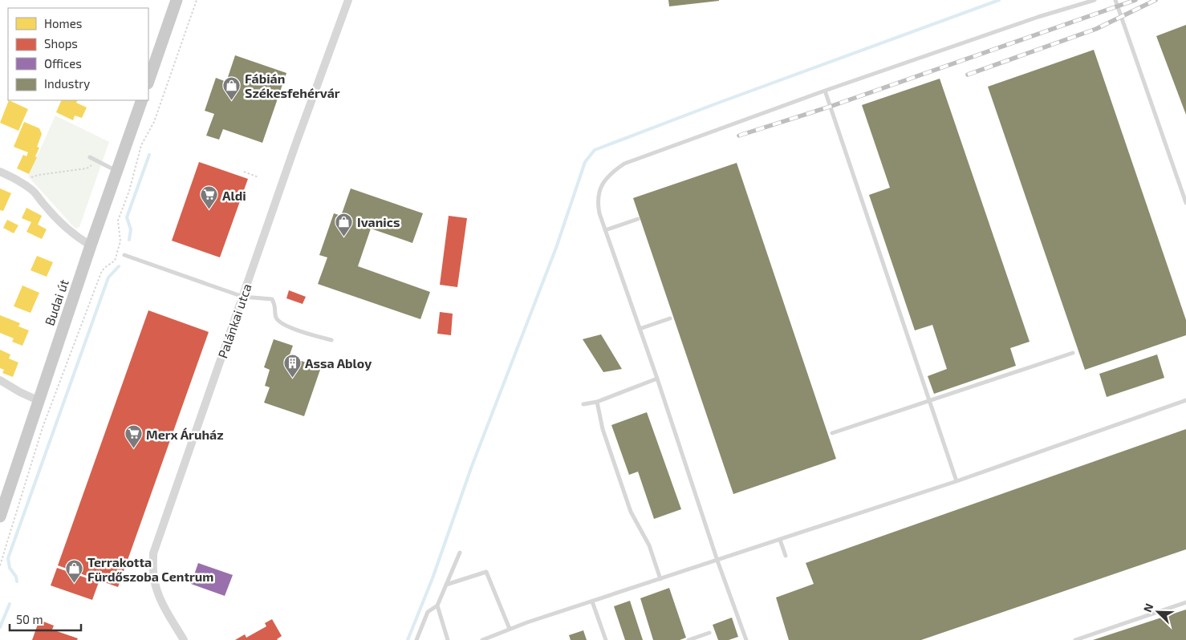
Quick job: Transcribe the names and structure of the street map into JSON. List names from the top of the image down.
{
  "streets": {
    "main road": ["Budai út"],
    "street": ["Palánkai utca"]
  },
  "places": {
    "shop": ["Fábián Székesfehérvár", "Ivanics", "Terrakotta Fürdőszoba Centrum"],
    "supermarket": ["Aldi", "Merx Áruház"],
    "building": ["Assa Abloy"]
  },
  "legend": [
    "Homes",
    "Shops",
    "Offices",
    "Industry"
  ],
  "scale_bar": "50 m",
  "north": "top left"
}
